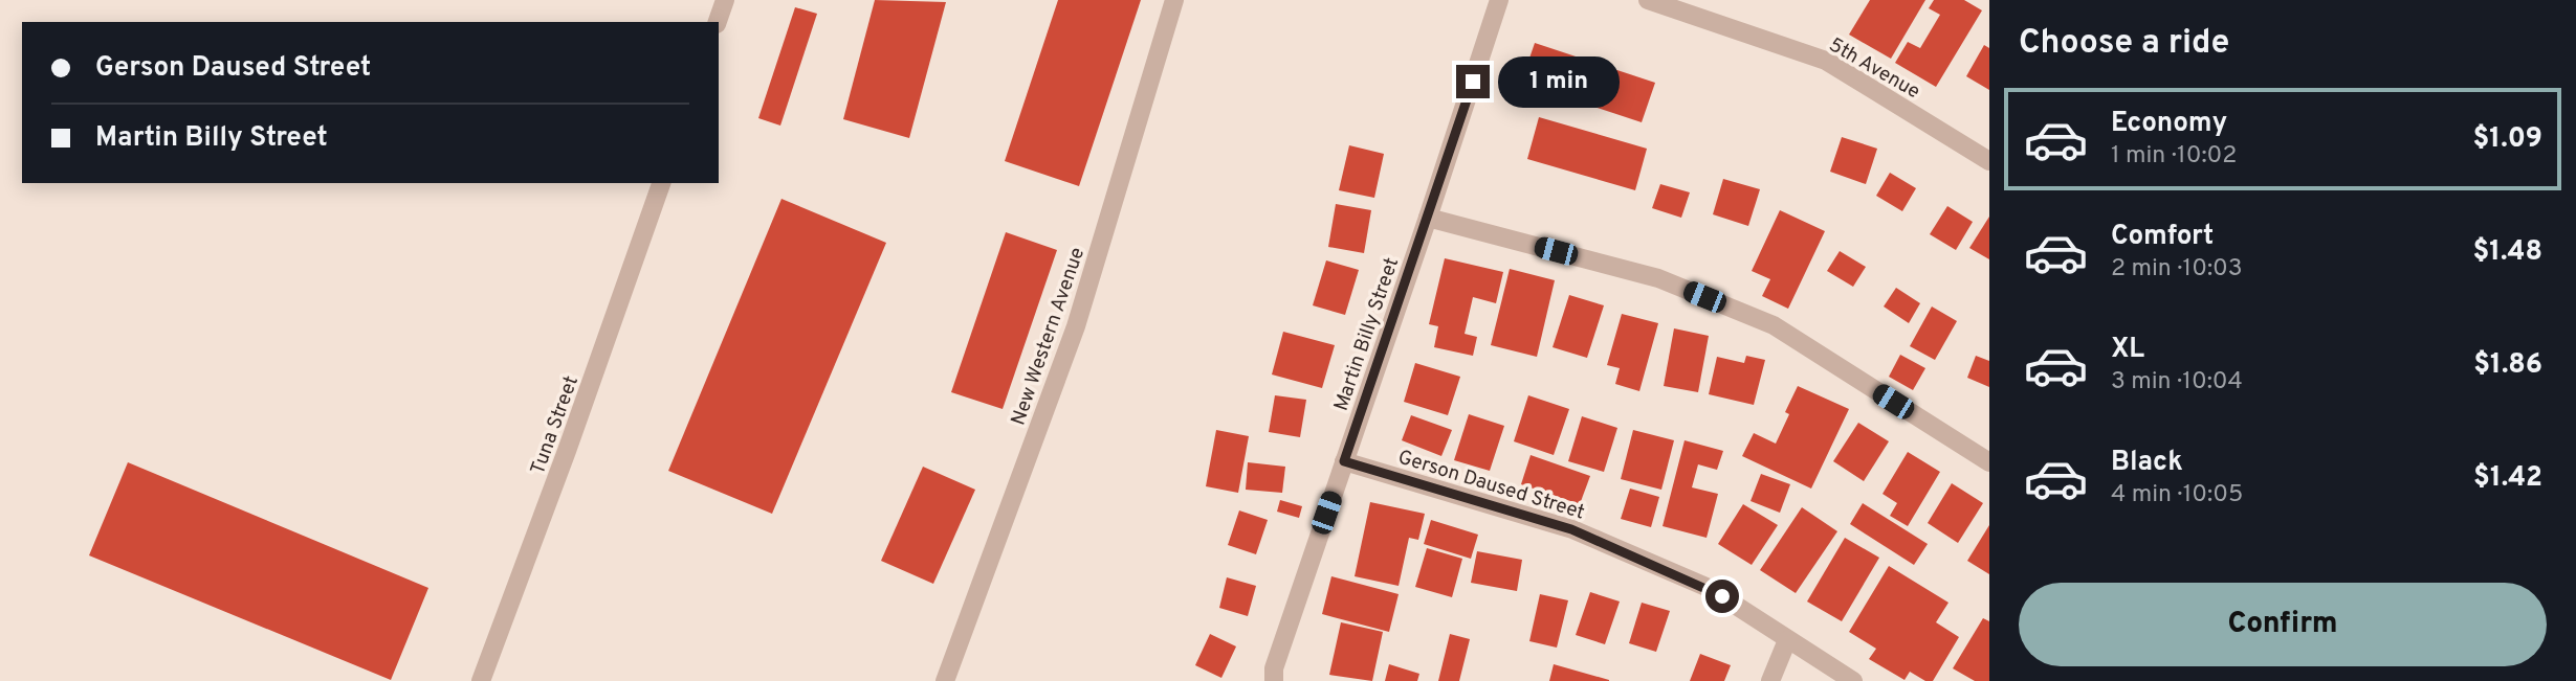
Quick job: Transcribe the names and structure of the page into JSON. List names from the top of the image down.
{
  "streets": {
    "street": [
      "5th Avenue",
      "Martin Billy Street",
      "New Western Avenue",
      "Tuna Street",
      "Gerson Daused Street"
    ]
  },
  "crossings": [
    ["Martin Billy Street", "Gerson Daused Street"]
  ],
  "page": {
    "heading": "Choose a ride",
    "banner": ["Gerson Daused Street", "Martin Billy Street"],
    "bubble": "1 min",
    "list": [
      {
        "name": "Economy",
        "note": "1 min · 10:02",
        "value": "$1.09"
      },
      {
        "name": "Comfort",
        "note": "2 min · 10:03",
        "value": "$1.48"
      },
      {
        "name": "XL",
        "note": "3 min · 10:04",
        "value": "$1.86"
      },
      {
        "name": "Black",
        "note": "4 min · 10:05",
        "value": "$1.42"
      }
    ],
    "buttons": "Confirm"
  }
}
